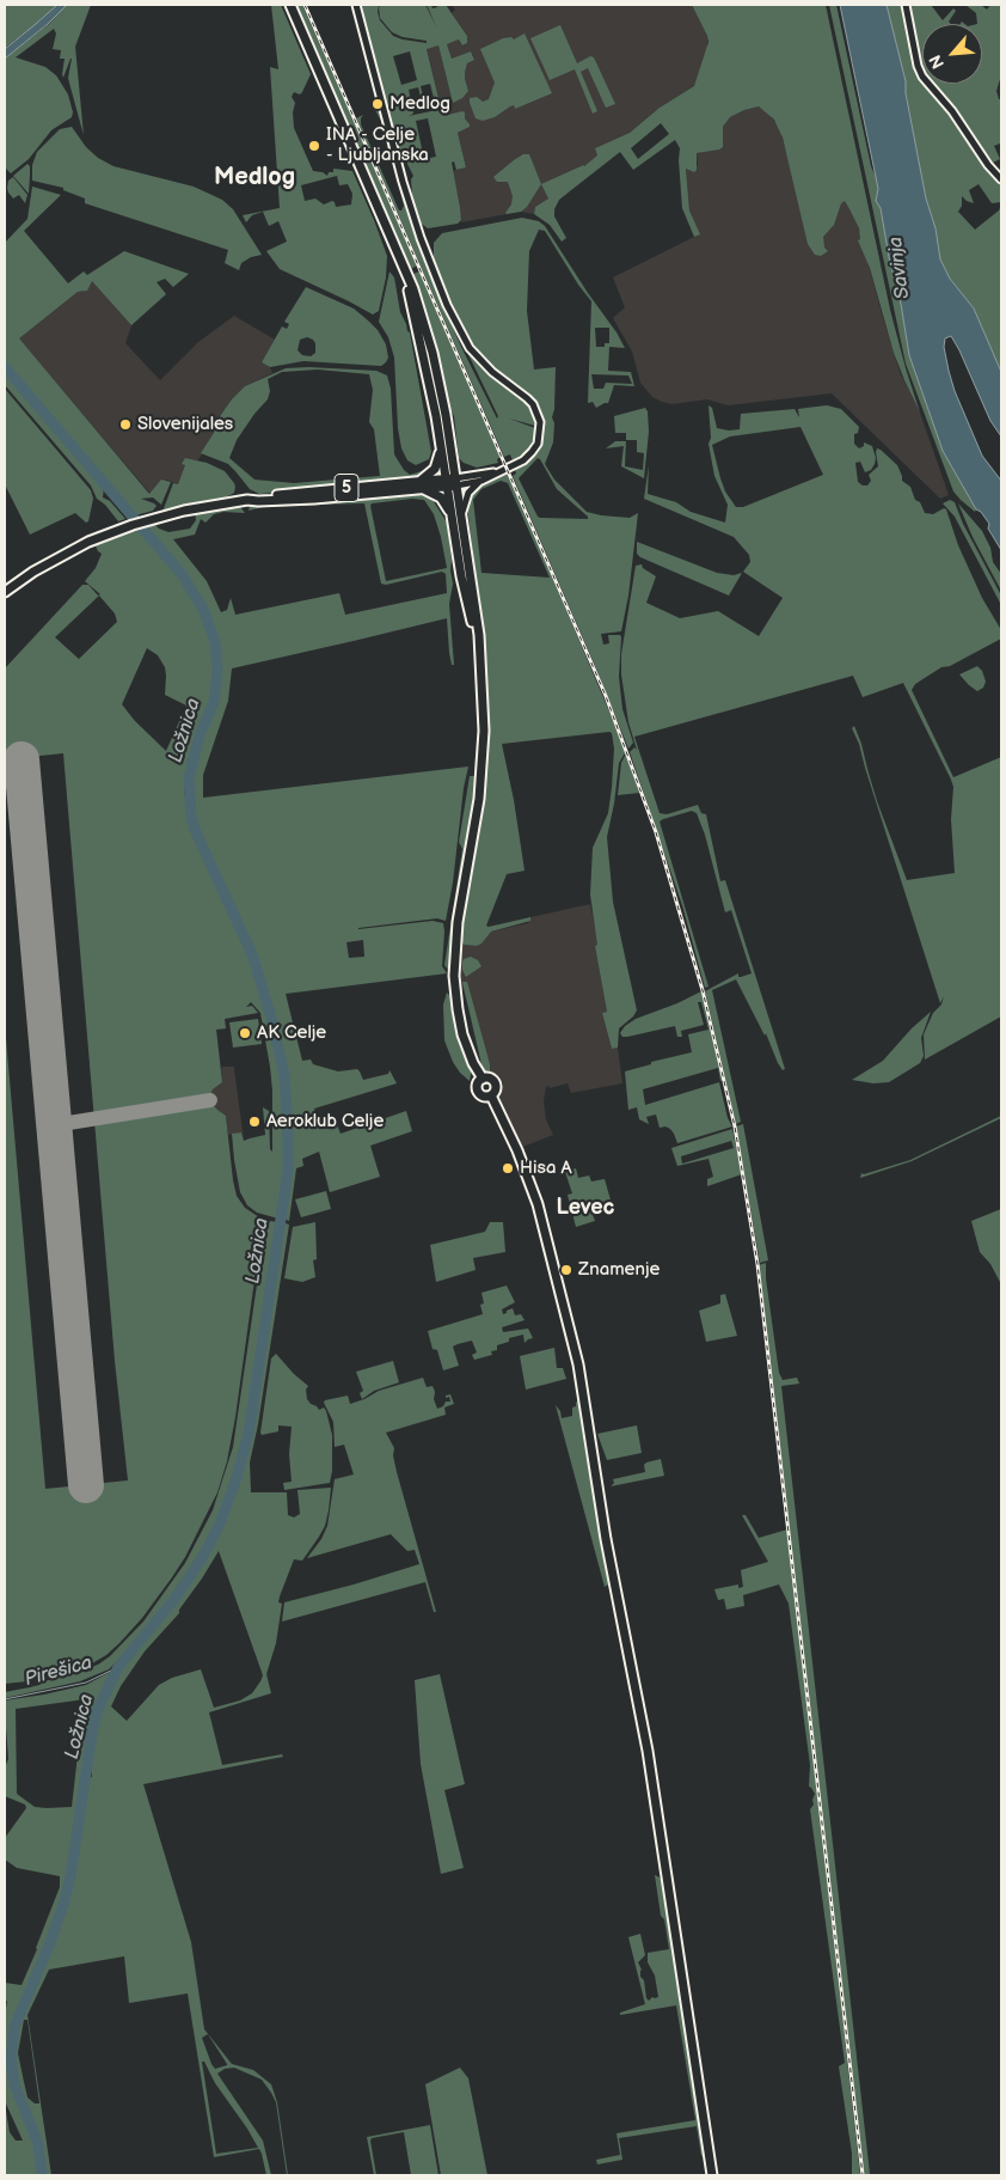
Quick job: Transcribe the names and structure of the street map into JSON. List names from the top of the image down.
{
  "streets": {
    "main road": ["5"]
  },
  "districts": ["Medlog", "Levec"],
  "water": ["Savinja", "Ložnica", "Pirešica"],
  "places": [
    "Medlog",
    "INA - Celje - Ljubljanska",
    "Slovenijales",
    "AK Celje",
    "Aeroklub Celje",
    "Hisa A",
    "Znamenje"
  ],
  "north": "bottom left"
}
